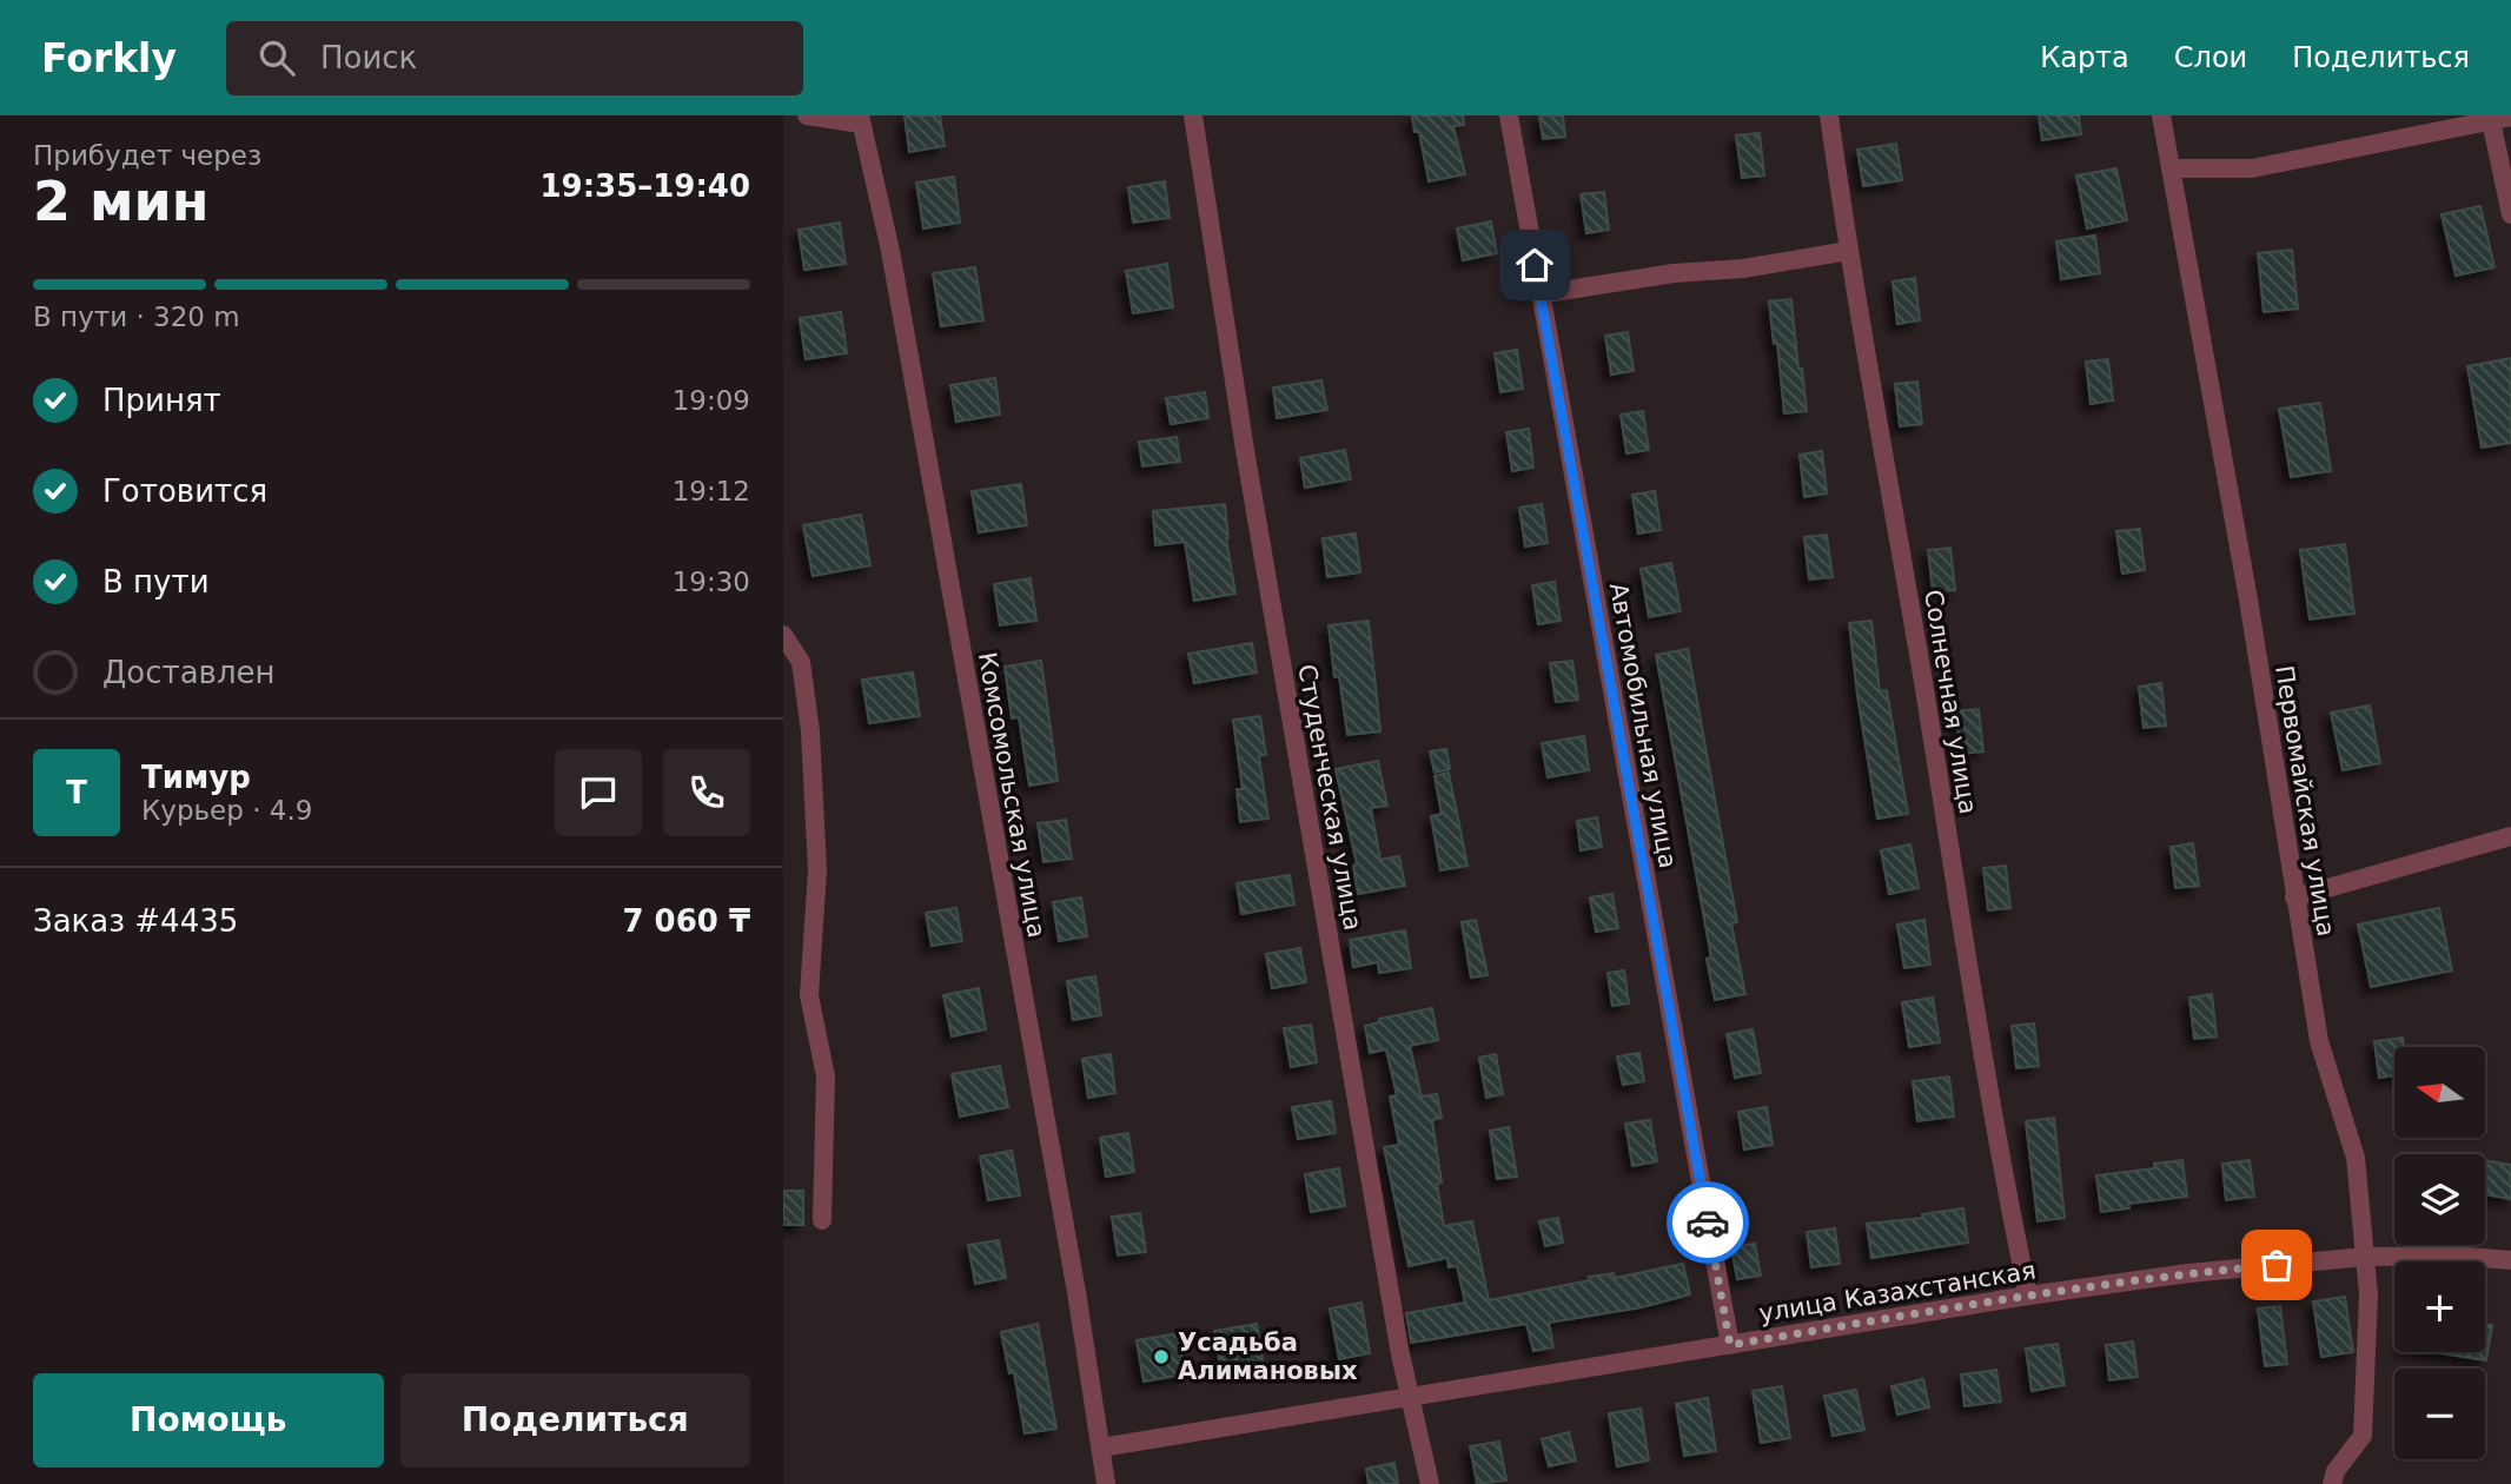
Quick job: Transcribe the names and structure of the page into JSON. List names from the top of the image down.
{
  "streets": {
    "street": [
      "Солнечная улица",
      "Автомобильная улица",
      "Комсомольская улица",
      "Студенческая улица",
      "Первомайская улица",
      "улица Казахстанская"
    ]
  },
  "crossings": [
    ["Солнечная улица", "улица Казахстанская"],
    ["Автомобильная улица", "улица Казахстанская"],
    ["Комсомольская улица", "улица Казахстанская"],
    ["Студенческая улица", "улица Казахстанская"],
    ["Первомайская улица", "улица Казахстанская"]
  ],
  "places": ["Усадьба Алимановых"],
  "north": "left",
  "page": {
    "header": "Forkly",
    "search": "Поиск",
    "nav": ["Карта", "Слои", "Поделиться"],
    "heading": ["2 мин", "Прибудет через", "19:35–19:40"],
    "panel": [
      "Тимур",
      "Курьер · 4.9",
      "Заказ #4435",
      "7 060 ₸"
    ],
    "bar": "В пути · 320 m",
    "list": [
      ["Принят", "19:09"],
      ["Готовится", "19:12"],
      ["В пути", "19:30"],
      "Доставлен"
    ],
    "round": "Т",
    "map_buttons": ["+", "−"],
    "buttons": ["Помощь", "Поделиться"]
  }
}
